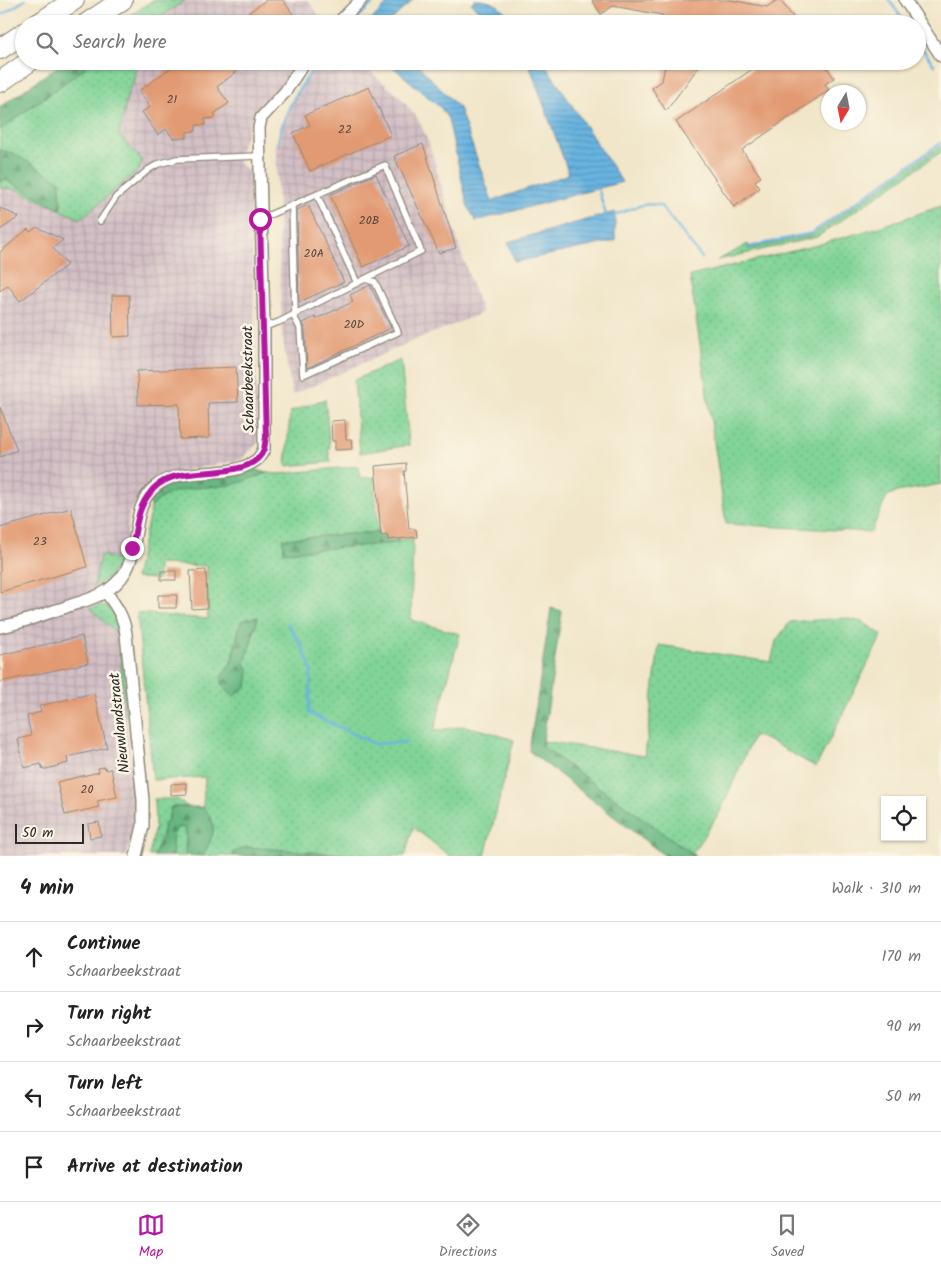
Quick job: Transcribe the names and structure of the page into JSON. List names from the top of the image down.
{
  "streets": {
    "street": ["Schaarbeekstraat", "Nieuwlandstraat"]
  },
  "crossings": [
    ["Schaarbeekstraat", "Nieuwlandstraat"]
  ],
  "house_numbers": [
    "21",
    "22",
    "20B",
    "20A",
    "20D",
    "23",
    "20"
  ],
  "scale_bar": "50 m",
  "north": "bottom",
  "page": {
    "search": "Search here",
    "scale": "50 m",
    "heading": ["4 min", "Walk · 310 m"],
    "list": [
      ["Continue", "Schaarbeekstraat", "170 m"],
      ["Turn right", "Schaarbeekstraat", "90 m"],
      ["Turn left", "Schaarbeekstraat", "50 m"],
      "Arrive at destination"
    ],
    "nav": ["Map", "Directions", "Saved"]
  }
}
